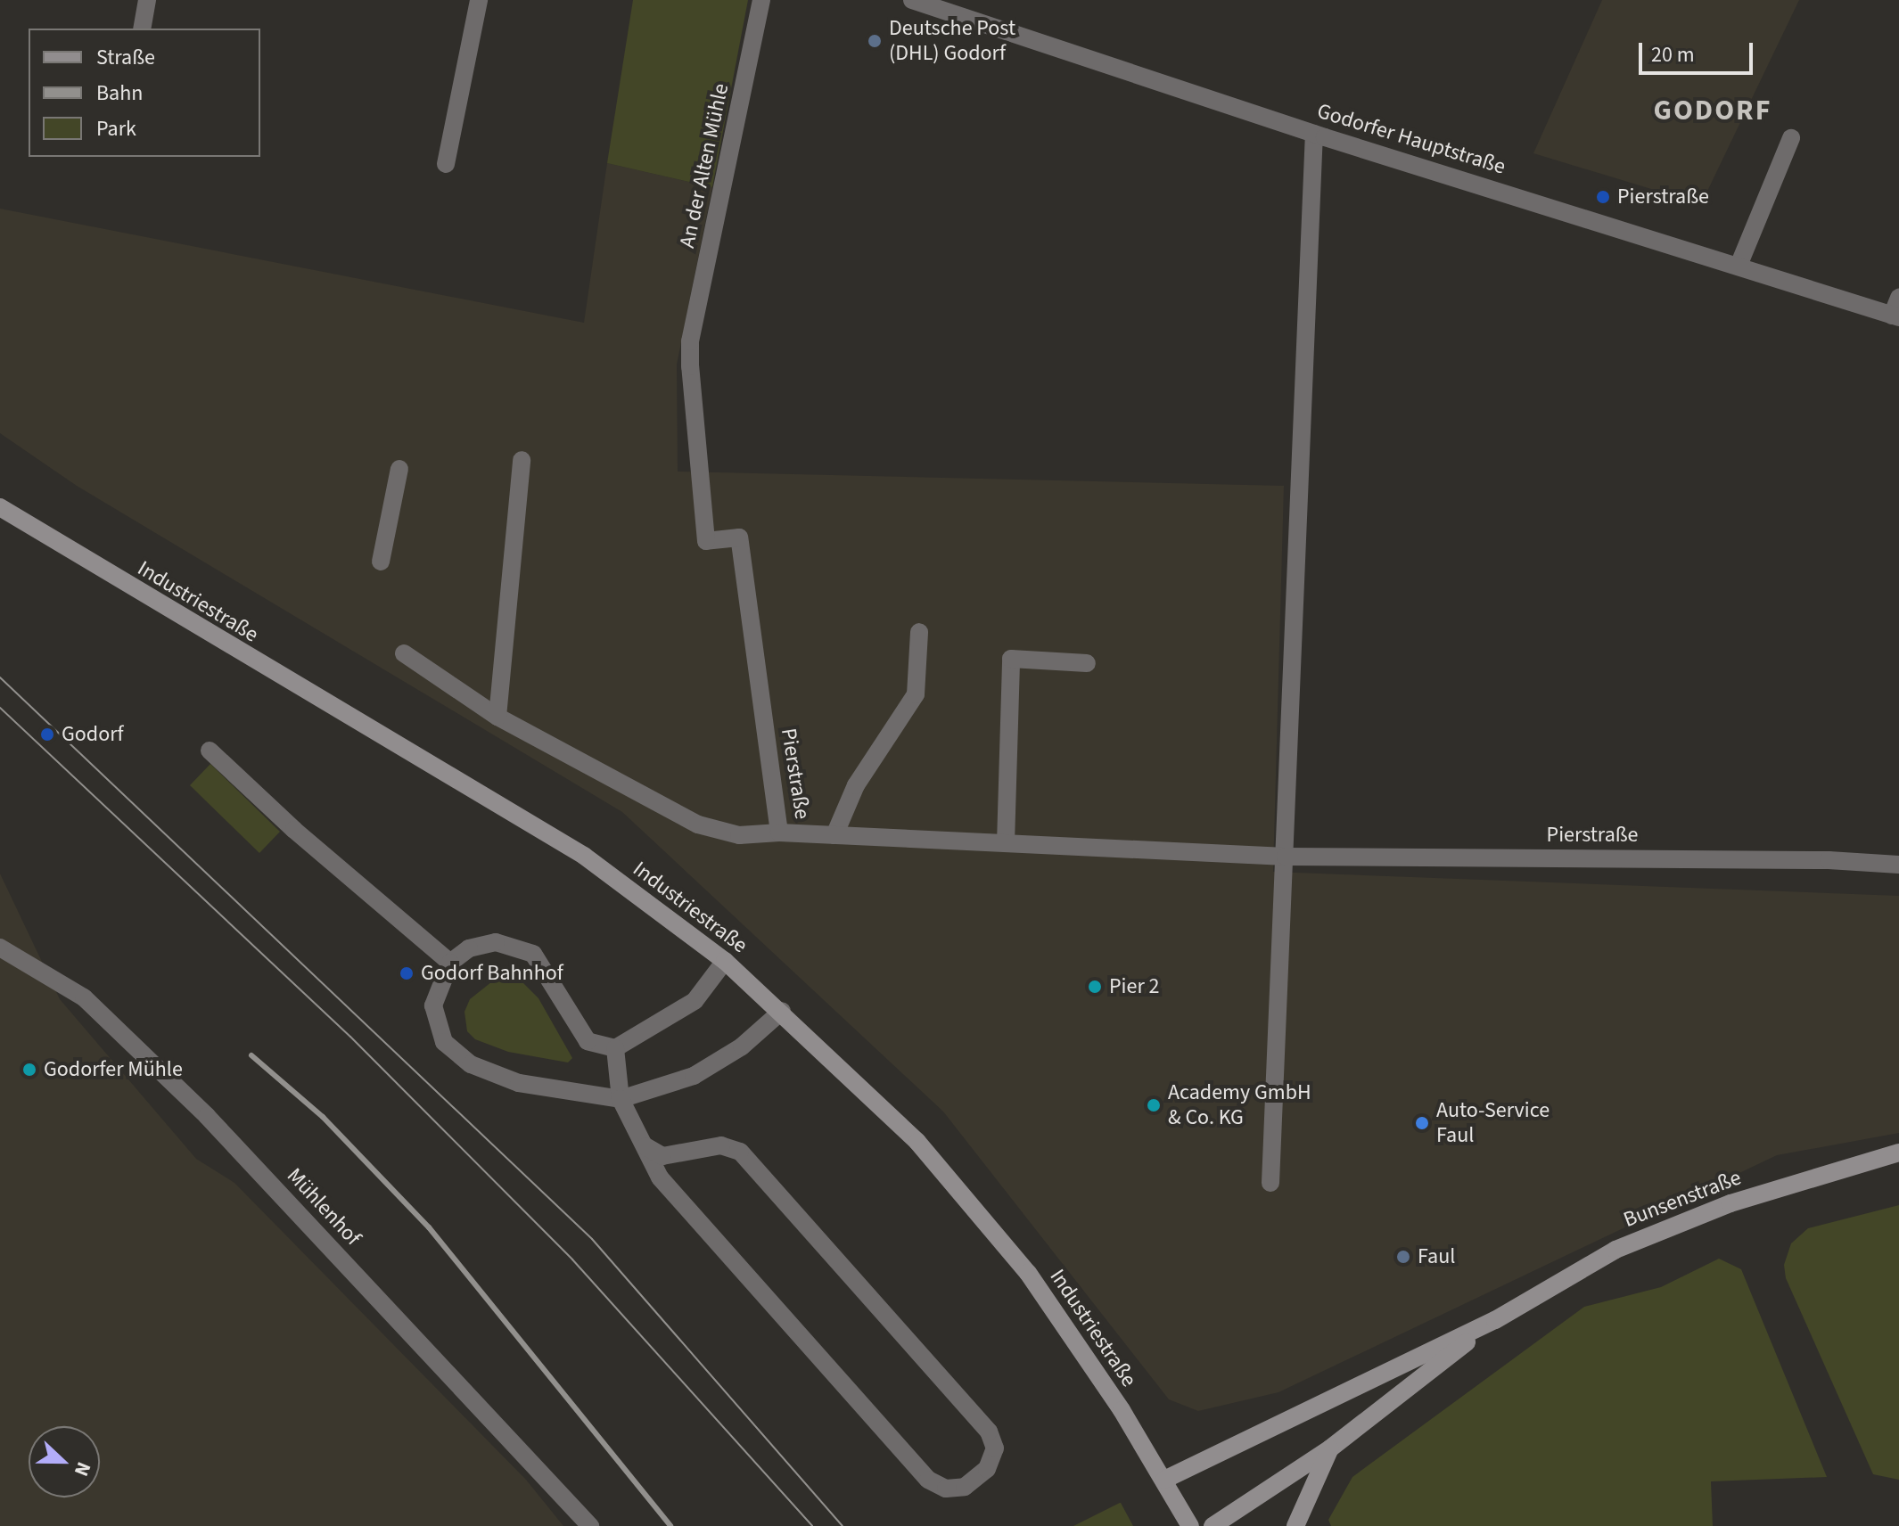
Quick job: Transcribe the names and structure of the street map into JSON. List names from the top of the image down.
{
  "streets": {
    "main road": ["Industriestraße", "Bunsenstraße"],
    "street": [
      "Godorfer Hauptstraße",
      "An der Alten Mühle",
      "Pierstraße",
      "Mühlenhof"
    ]
  },
  "crossings": [
    ["An der Alten Mühle", "Pierstraße"],
    ["Industriestraße", "Bunsenstraße"]
  ],
  "districts": ["GODORF"],
  "places": [
    "Deutsche Post (DHL) Godorf",
    "Pierstraße",
    "Godorf",
    "Godorf Bahnhof",
    "Pier 2",
    "Godorfer Mühle",
    "Academy GmbH & Co. KG",
    "Auto-Service Faul",
    "Faul"
  ],
  "legend": ["Straße", "Bahn", "Park"],
  "scale_bar": "20 m",
  "north": "right"
}
